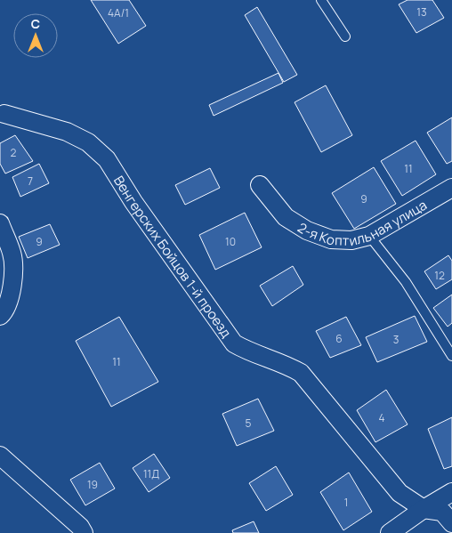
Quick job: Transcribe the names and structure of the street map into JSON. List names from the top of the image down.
{
  "streets": {
    "street": ["2-я Коптильная улица", "Венгерских Бойцов 1-й проезд"]
  },
  "house_numbers": [
    "13",
    "4А/1",
    "2",
    "11",
    "7",
    "9",
    "9",
    "10",
    "12",
    "6",
    "3",
    "11",
    "4",
    "5",
    "11Д",
    "19",
    "1"
  ],
  "north": "top"
}
